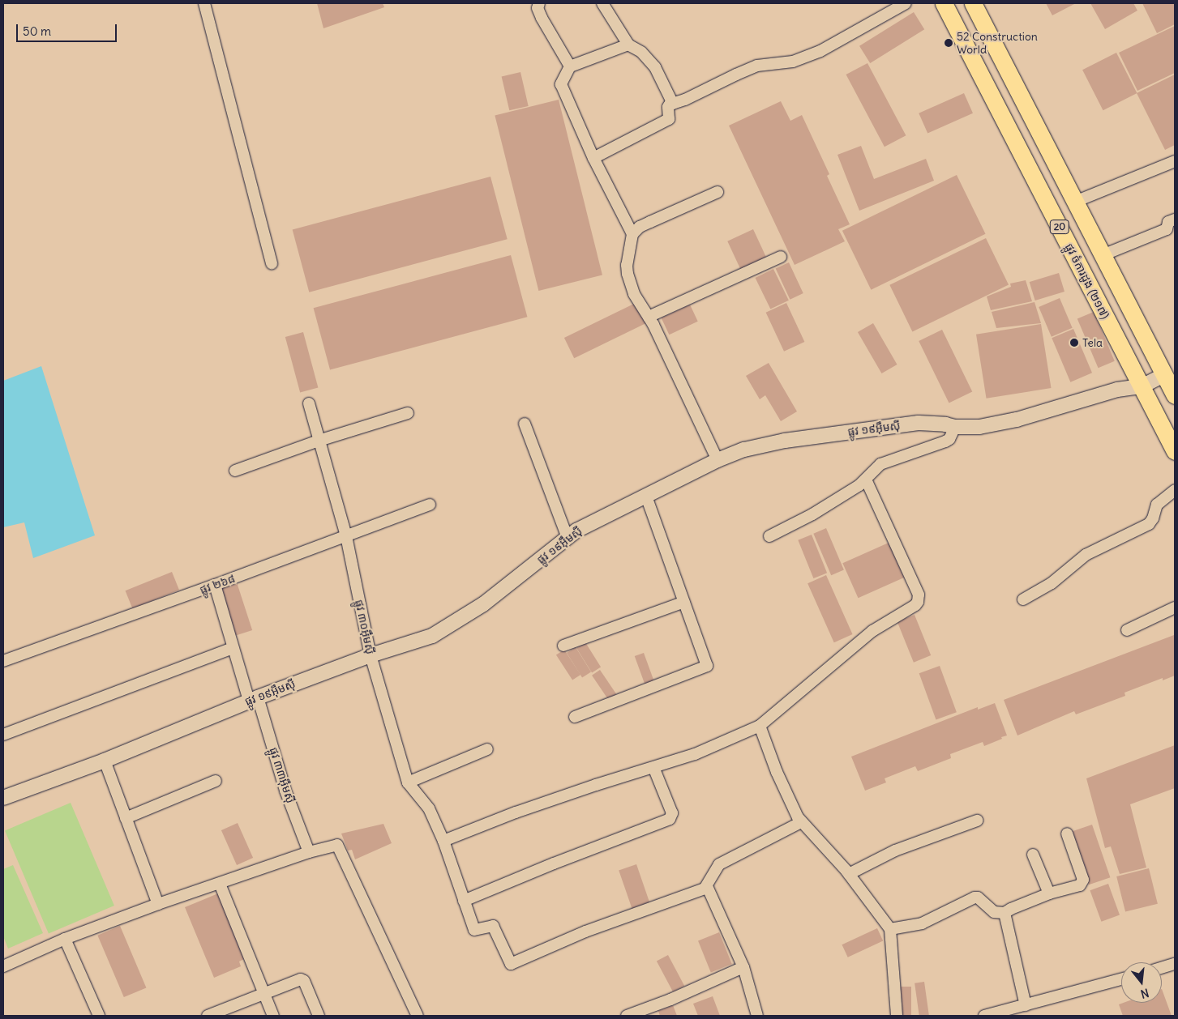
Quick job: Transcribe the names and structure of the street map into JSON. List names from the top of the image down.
{
  "streets": {
    "main road": ["20", "ផ្លូវ ចំការដូង (២១៧)"],
    "street": [
      "ផ្លូវ ១៩អ៊ឹមស៊ី",
      "ផ្លូវ ២៦៨",
      "ផ្លូវ ៣០អ៊ឹមស៊ី",
      "ផ្លូវ ៣៣អ៊ឹមស៊ី"
    ]
  },
  "crossings": [
    ["20", "ផ្លូវ ១៩អ៊ឹមស៊ី"],
    ["ផ្លូវ ចំការដូង (២១៧)", "ផ្លូវ ១៩អ៊ឹមស៊ី"],
    ["ផ្លូវ ១៩អ៊ឹមស៊ី", "ផ្លូវ ៣០អ៊ឹមស៊ី"],
    ["ផ្លូវ ១៩អ៊ឹមស៊ី", "ផ្លូវ ៣៣អ៊ឹមស៊ី"],
    ["ផ្លូវ ២៦៨", "ផ្លូវ ៣០អ៊ឹមស៊ី"],
    ["ផ្លូវ ២៦៨", "ផ្លូវ ៣៣អ៊ឹមស៊ី"]
  ],
  "places": ["52 Construction World", "Tela"],
  "scale_bar": "50 m",
  "north": "bottom"
}
